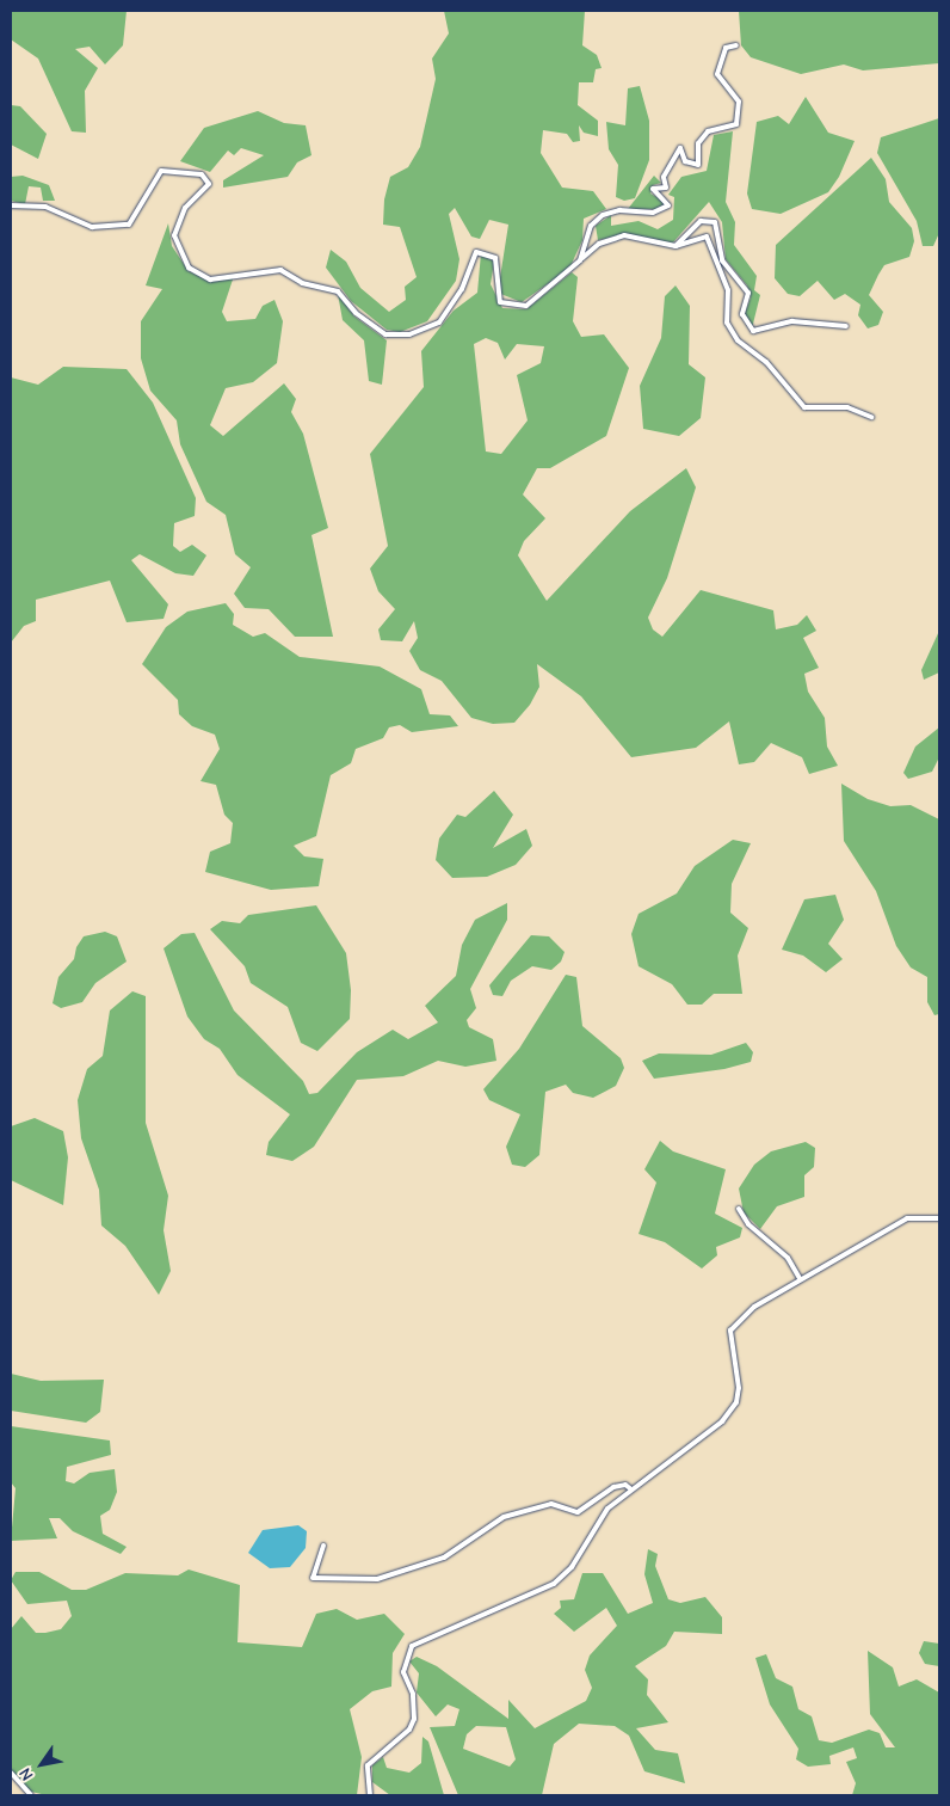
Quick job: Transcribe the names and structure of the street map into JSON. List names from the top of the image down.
{
  "north": "bottom left"
}
